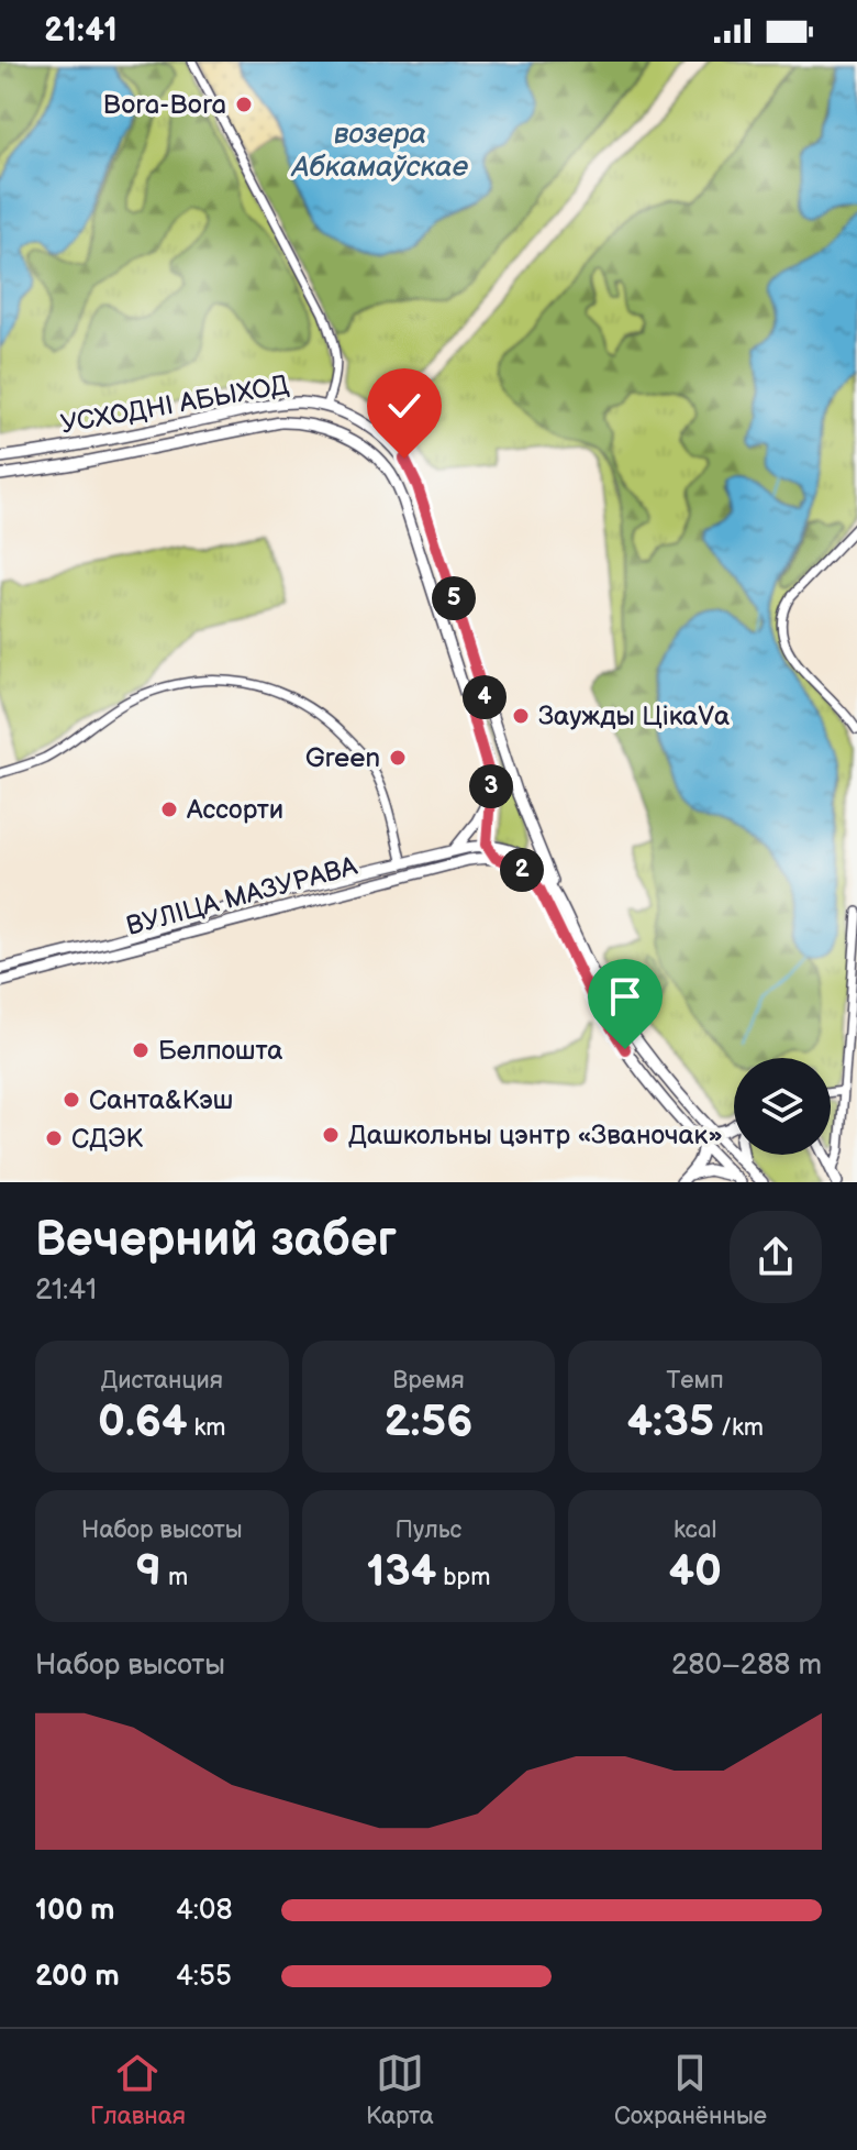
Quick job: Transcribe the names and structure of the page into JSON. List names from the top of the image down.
{
  "streets": {
    "main road": ["УСХОДНІ АБЫХОД", "ВУЛІЦА МАЗУРАВА"]
  },
  "crossings": [
    ["УСХОДНІ АБЫХОД", "ВУЛІЦА МАЗУРАВА"]
  ],
  "water": ["возера Абкамаўскае"],
  "places": [
    "Bora-Bora",
    "Заужды ЦікаVа",
    "Green",
    "Ассорти",
    "Белпошта",
    "Санта&Кэш",
    "Дашкольны цэнтр «Званочак»",
    "СДЭК"
  ],
  "page": {
    "status": "21:41",
    "pins": [
      "5",
      "4",
      "3",
      "2"
    ],
    "heading": ["Вечерний забег", "21:41"],
    "stats": [
      ["Дистанция", "0.64 km"],
      ["Время", "2:56"],
      ["Темп", "4:35 /km"],
      ["Набор высоты", "9 m"],
      ["Пульс", "134 bpm"],
      ["kcal", "40"]
    ],
    "chart": ["Набор высоты", "280–288 m"],
    "list": [
      {
        "name": "100 m",
        "note": "4:08"
      },
      {
        "name": "200 m",
        "note": "4:55"
      }
    ],
    "tabs": ["Главная", "Карта", "Сохранённые"]
  }
}
